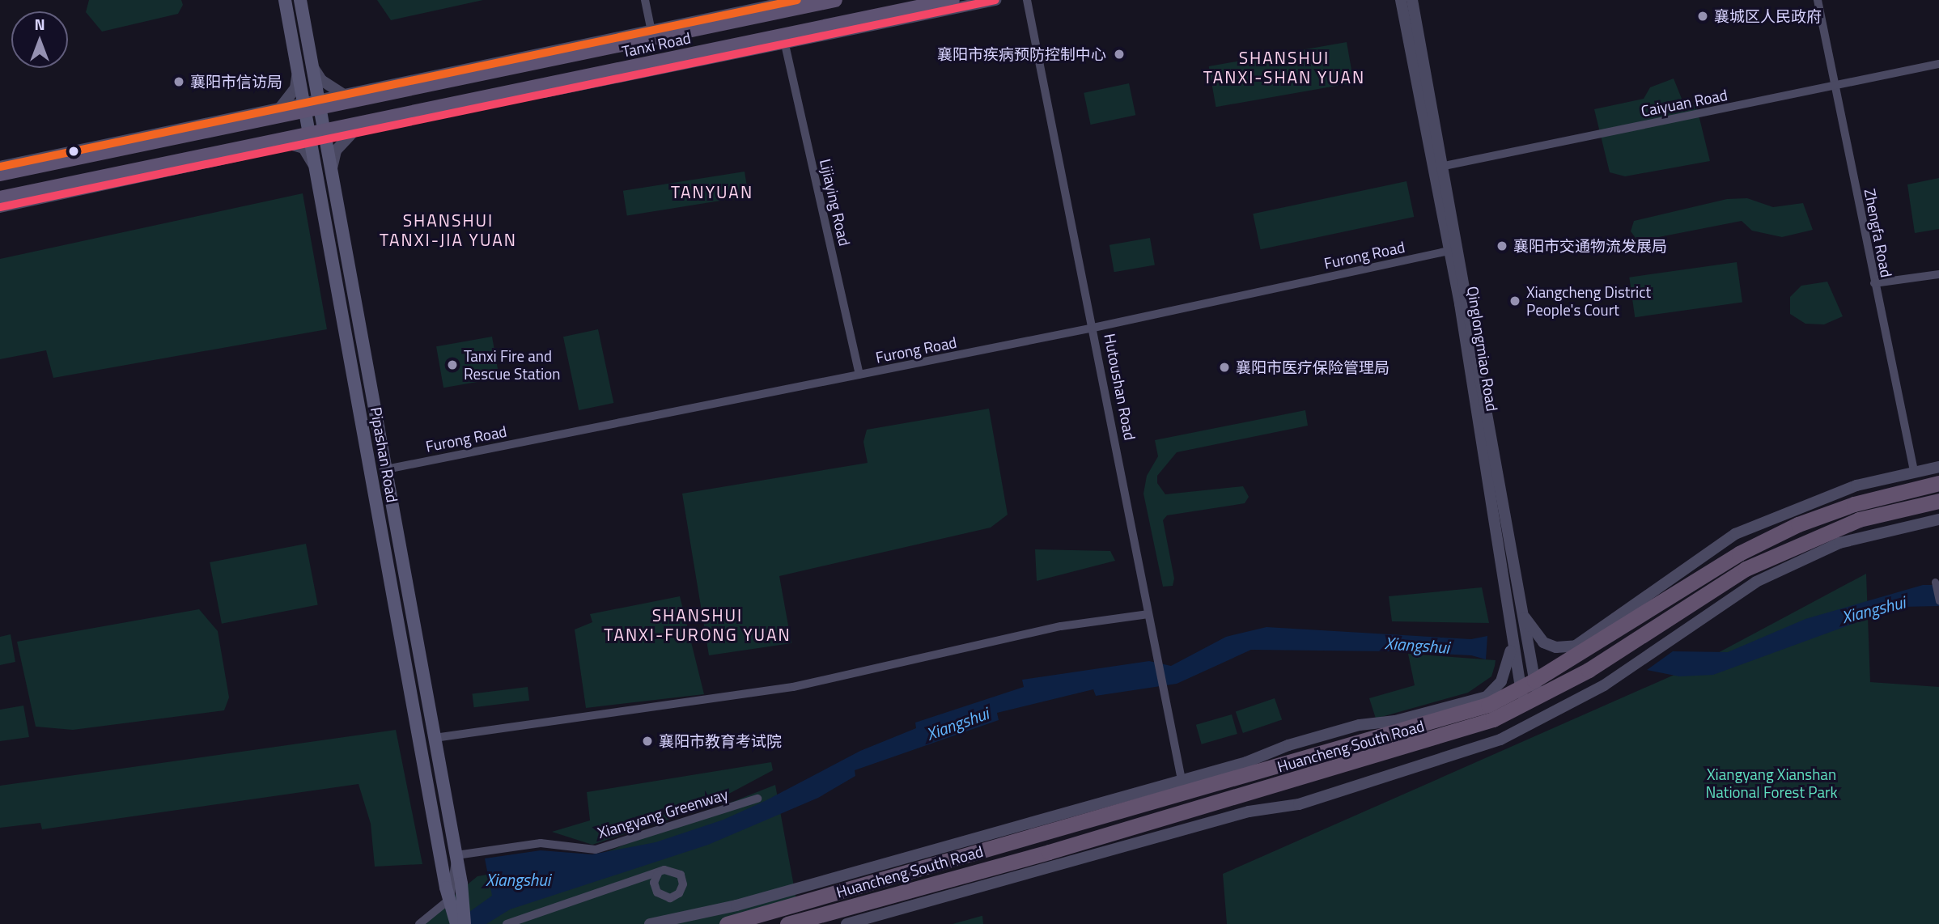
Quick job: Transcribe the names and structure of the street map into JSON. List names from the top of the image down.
{
  "streets": {
    "highway": ["Huancheng South Road"],
    "main road": ["Tanxi Road", "Pipashan Road"],
    "street": [
      "Caiyuan Road",
      "Lijiaying Road",
      "Zhengfa Road",
      "Furong Road",
      "Qinglongmiao Road",
      "Hutoushan Road",
      "Xiangyang Greenway"
    ]
  },
  "crossings": [
    ["Tanxi Road", "Lijiaying Road"],
    ["Tanxi Road", "Pipashan Road"],
    ["Caiyuan Road", "Zhengfa Road"],
    ["Caiyuan Road", "Qinglongmiao Road"],
    ["Lijiaying Road", "Furong Road"],
    ["Furong Road", "Qinglongmiao Road"],
    ["Furong Road", "Hutoushan Road"],
    ["Furong Road", "Pipashan Road"],
    ["Qinglongmiao Road", "Huancheng South Road"],
    ["Hutoushan Road", "Huancheng South Road"],
    ["Pipashan Road", "Xiangyang Greenway"]
  ],
  "districts": [
    "SHANSHUI TANXI-SHAN YUAN",
    "TANYUAN",
    "SHANSHUI TANXI-JIA YUAN",
    "SHANSHUI TANXI-FURONG YUAN"
  ],
  "water": ["Xiangshui"],
  "parks": ["Xiangyang Xianshan National Forest Park"],
  "places": [
    "襄城区人民政府",
    "襄阳市疾病预防控制中心",
    "襄阳市信访局",
    "襄阳市交通物流发展局",
    "Xiangcheng District People's Court",
    "Tanxi Fire and Rescue Station",
    "襄阳市医疗保险管理局",
    "襄阳市教育考试院"
  ],
  "north": "top"
}
